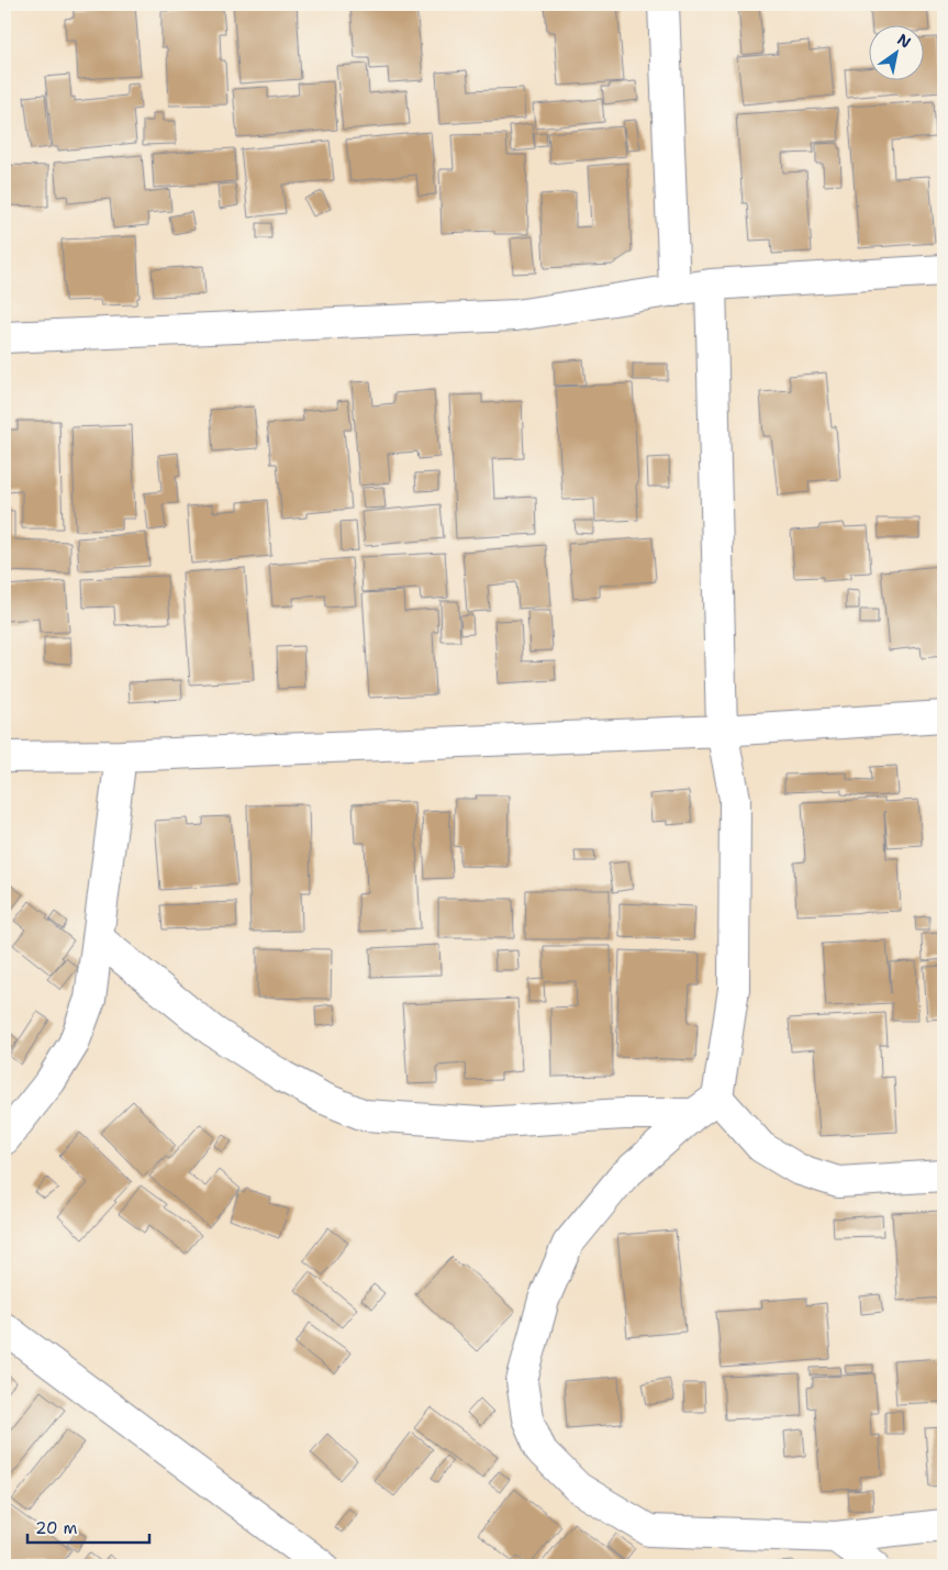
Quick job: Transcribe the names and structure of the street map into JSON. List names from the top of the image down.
{
  "scale_bar": "20 m",
  "north": "top right"
}
